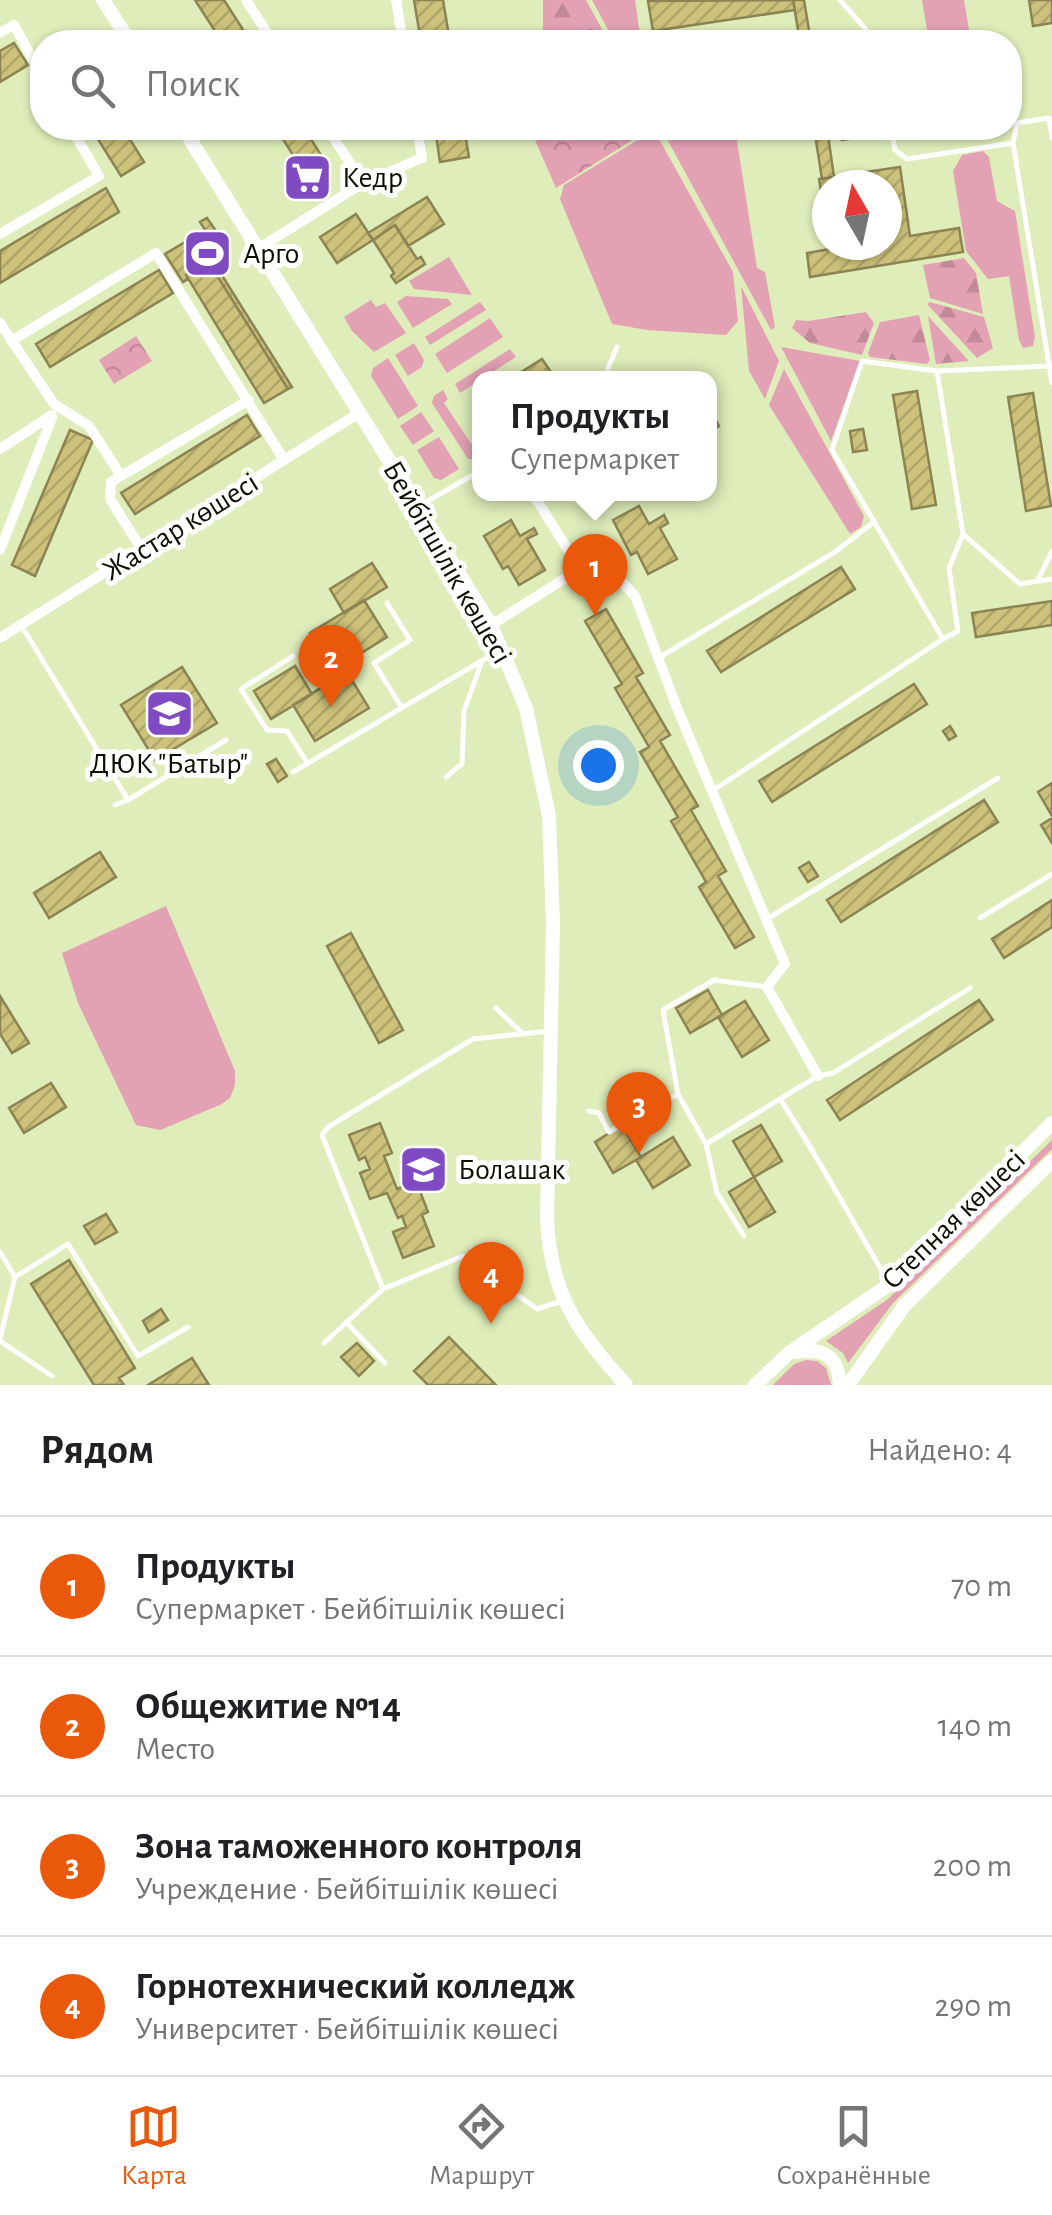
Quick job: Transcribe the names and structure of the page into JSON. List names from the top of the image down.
{
  "streets": {
    "street": ["Жастар көшесі", "Бейбітшілік көшесі", "Степная көшесі"]
  },
  "crossings": [
    ["Жастар көшесі", "Бейбітшілік көшесі"]
  ],
  "places": {
    "supermarket": ["Кедр"],
    "sports": ["Арго"],
    "school or university": ["ДЮК \"Батыр\"", "Болашак"]
  },
  "north": "top",
  "page": {
    "search": "Поиск",
    "popup": ["Продукты", "Супермаркет"],
    "pins": [
      "1",
      "2",
      "3",
      "4"
    ],
    "heading": ["Рядом", "Найдено: 4"],
    "list": [
      {
        "mark": "1",
        "name": "Продукты",
        "note": "Супермаркет · Бейбітшілік көшесі",
        "value": "70 m"
      },
      {
        "mark": "2",
        "name": "Общежитие №14",
        "note": "Место",
        "value": "140 m"
      },
      {
        "mark": "3",
        "name": "Зона таможенного контроля",
        "note": "Учреждение · Бейбітшілік көшесі",
        "value": "200 m"
      },
      {
        "mark": "4",
        "name": "Горнотехнический колледж",
        "note": "Университет · Бейбітшілік көшесі",
        "value": "290 m"
      }
    ],
    "nav": ["Карта", "Маршрут", "Сохранённые"]
  }
}
